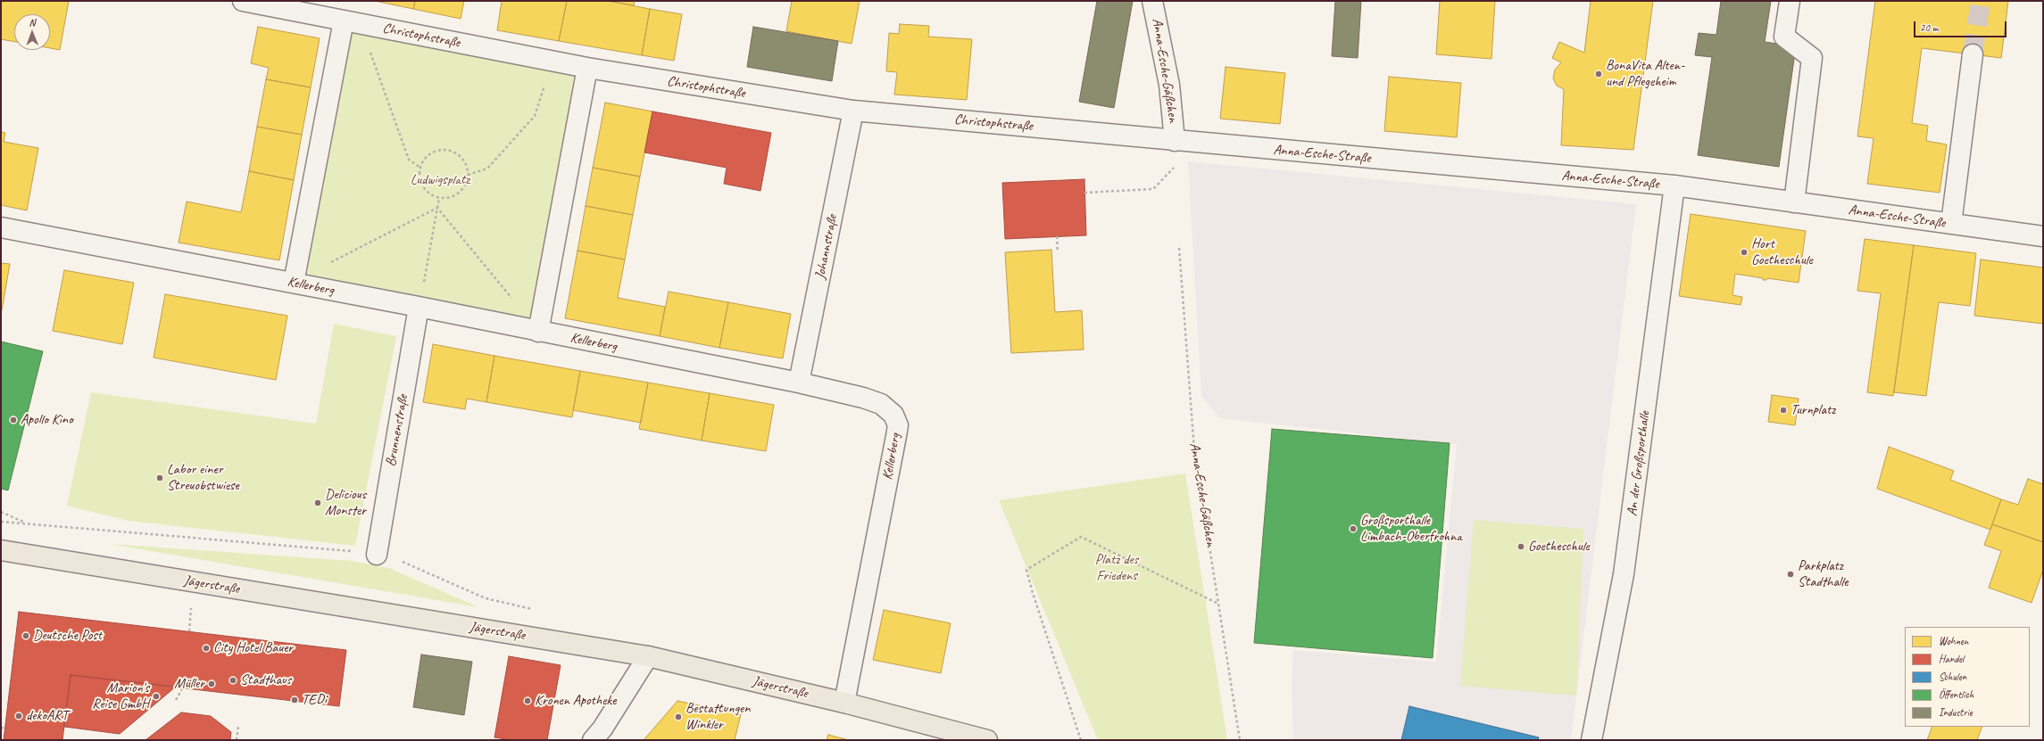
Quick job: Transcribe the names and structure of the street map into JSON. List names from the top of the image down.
{
  "streets": {
    "main road": ["Jägerstraße"],
    "street": [
      "Christophstraße",
      "Anna-Esche-Gäßchen",
      "Anna-Esche-Straße",
      "Johannstraße",
      "Kellerberg",
      "Brunnenstraße",
      "An der Großsporthalle"
    ]
  },
  "crossings": [
    ["Christophstraße", "Anna-Esche-Gäßchen"],
    ["Christophstraße", "Anna-Esche-Straße"],
    ["Christophstraße", "Johannstraße"],
    ["Anna-Esche-Gäßchen", "Anna-Esche-Straße"],
    ["Anna-Esche-Straße", "An der Großsporthalle"],
    ["Johannstraße", "Kellerberg"],
    ["Kellerberg", "Brunnenstraße"],
    ["Kellerberg", "Jägerstraße"]
  ],
  "parks": ["Ludwigsplatz", "Platz des Friedens"],
  "places": [
    "BonaVita Alten- und Pflegeheim",
    "Hort Goetheschule",
    "Turnplatz",
    "Apollo Kino",
    "Labor einer Streuobstwiese",
    "Delicious Monster",
    "Großsporthalle Limbach-Oberfrohna",
    "Goetheschule",
    "Parkplatz Stadthalle",
    "Deutsche Post",
    "City Hotel Bauer",
    "Stadthaus",
    "Müller",
    "Marion's Reise GmbH",
    "TEDi",
    "Kronen Apotheke",
    "dekoART",
    "Bestattungen Winkler"
  ],
  "legend": [
    "Wohnen",
    "Handel",
    "Schulen",
    "Öffentlich",
    "Industrie"
  ],
  "scale_bar": "20 m",
  "north": "top"
}
